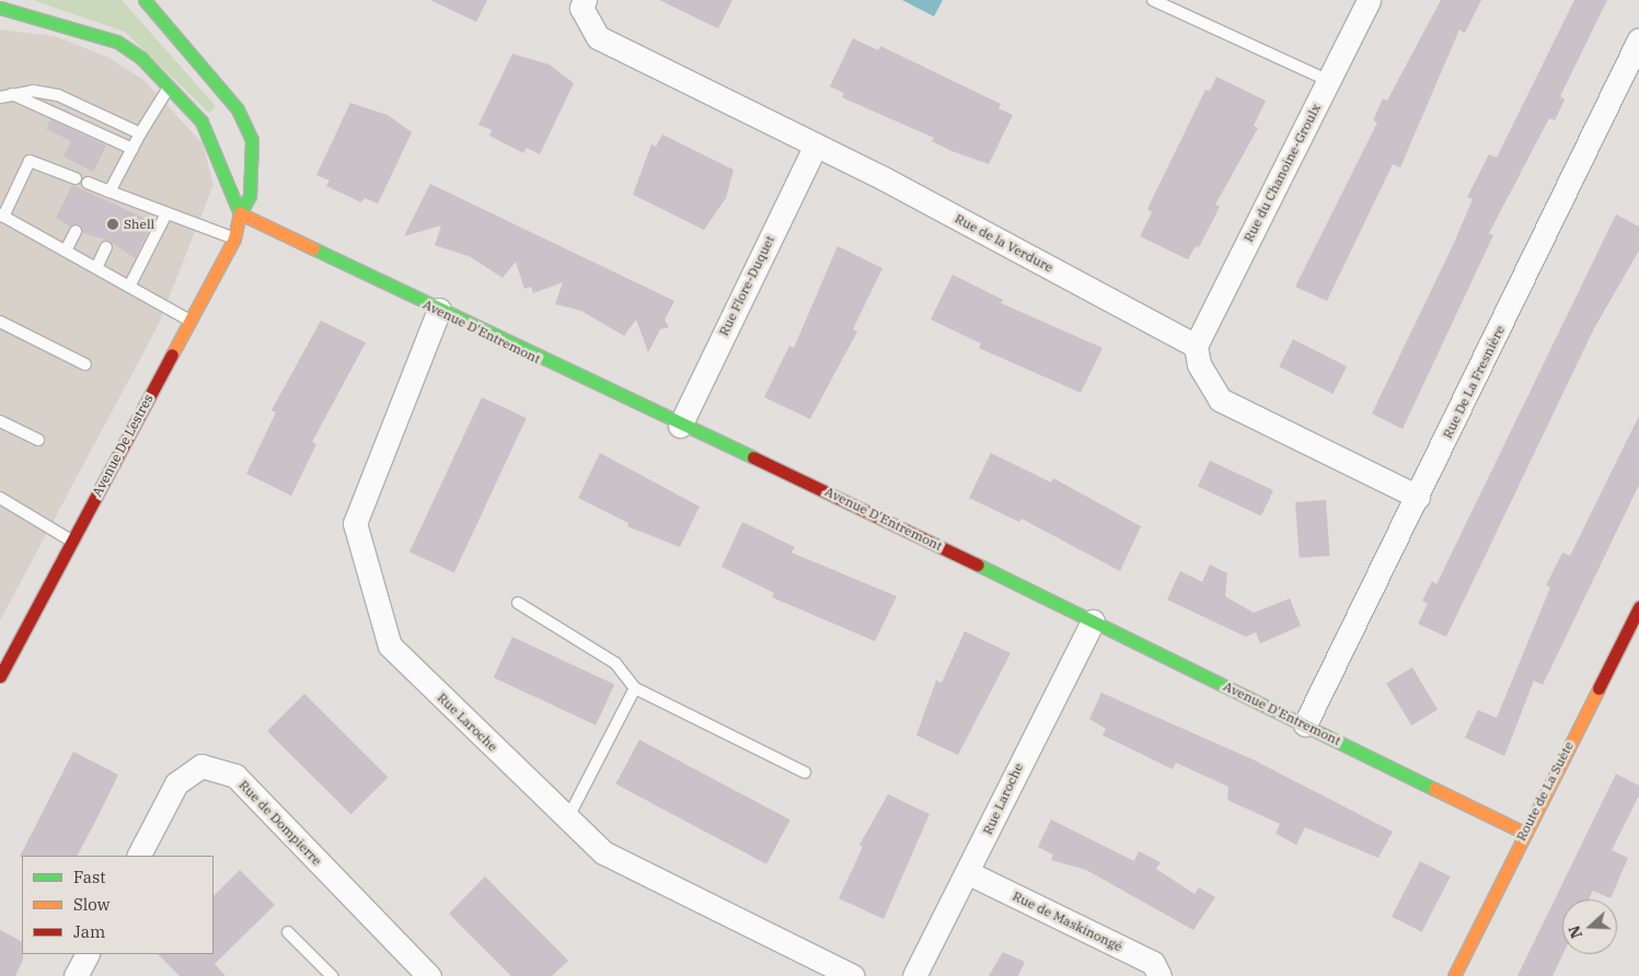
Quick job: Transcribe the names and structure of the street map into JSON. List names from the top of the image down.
{
  "streets": {
    "main road": ["Avenue D'Entremont", "Avenue De Lestres", "Route de La Suète"],
    "street": [
      "Rue du Chanoine-Groulx",
      "Rue de la Verdure",
      "Rue Flore-Duquet",
      "Rue De La Fresnière",
      "Rue Laroche",
      "Rue de Dompierre",
      "Rue de Maskinongé"
    ]
  },
  "crossings": [
    ["Rue du Chanoine-Groulx", "Rue de la Verdure"],
    ["Rue de la Verdure", "Rue Flore-Duquet"],
    ["Rue Flore-Duquet", "Avenue D'Entremont"],
    ["Avenue D'Entremont", "Rue De La Fresnière"],
    ["Avenue D'Entremont", "Avenue De Lestres"],
    ["Avenue D'Entremont", "Rue Laroche"],
    ["Avenue D'Entremont", "Route de La Suète"],
    ["Rue Laroche", "Rue de Maskinongé"]
  ],
  "places": ["Shell"],
  "legend": ["Fast", "Slow", "Jam"],
  "north": "left"
}
